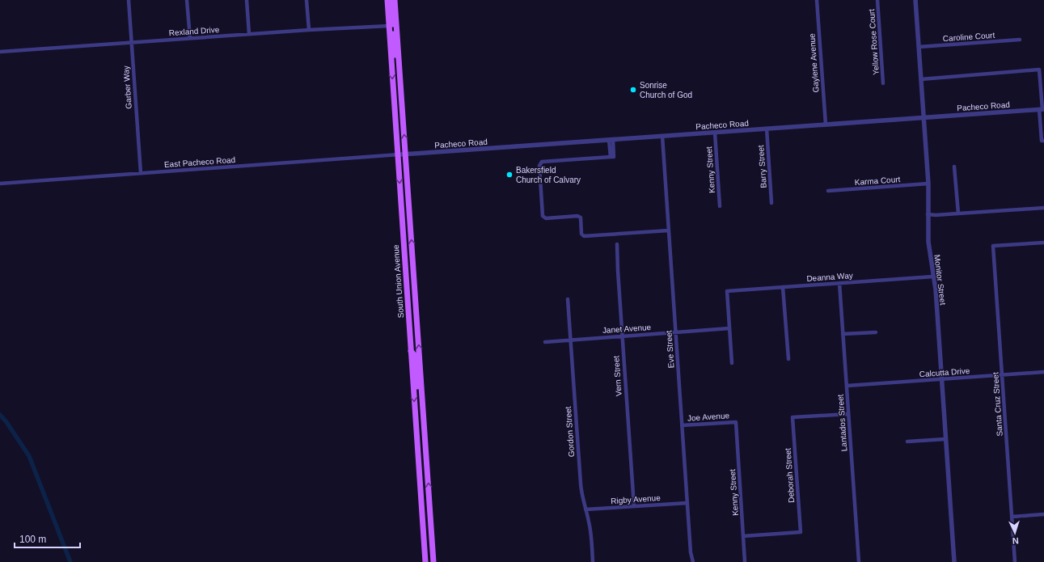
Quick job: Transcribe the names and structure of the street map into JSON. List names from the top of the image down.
{
  "streets": {
    "main road": ["South Union Avenue"],
    "street": [
      "Rexland Drive",
      "Caroline Court",
      "Yellow Rose Court",
      "Gaylene Avenue",
      "Garber Way",
      "Pacheco Road",
      "East Pacheco Road",
      "Barry Street",
      "Kenny Street",
      "Karma Court",
      "Deanna Way",
      "Monitor Street",
      "Janet Avenue",
      "Eve Street",
      "Calcutta Drive",
      "Vern Street",
      "Santa Cruz Street",
      "Joe Avenue",
      "Lantados Street",
      "Gordon Street",
      "Deborah Street",
      "Rigby Avenue"
    ]
  },
  "crossings": [
    ["Rexland Drive", "Garber Way"],
    ["Rexland Drive", "South Union Avenue"],
    ["Caroline Court", "Monitor Street"],
    ["Gaylene Avenue", "Pacheco Road"],
    ["Garber Way", "East Pacheco Road"],
    ["Pacheco Road", "East Pacheco Road"],
    ["Pacheco Road", "Barry Street"],
    ["Pacheco Road", "Kenny Street"],
    ["Pacheco Road", "Monitor Street"],
    ["Pacheco Road", "South Union Avenue"],
    ["Pacheco Road", "Eve Street"],
    ["East Pacheco Road", "South Union Avenue"],
    ["Kenny Street", "Joe Avenue"],
    ["Kenny Street", "Deborah Street"],
    ["Karma Court", "Monitor Street"],
    ["Deanna Way", "Monitor Street"],
    ["Deanna Way", "Janet Avenue"],
    ["Deanna Way", "Lantados Street"],
    ["Monitor Street", "Calcutta Drive"],
    ["Janet Avenue", "Eve Street"],
    ["Janet Avenue", "Vern Street"],
    ["Janet Avenue", "Gordon Street"],
    ["Eve Street", "Joe Avenue"],
    ["Eve Street", "Rigby Avenue"],
    ["Calcutta Drive", "Santa Cruz Street"],
    ["Calcutta Drive", "Lantados Street"],
    ["Vern Street", "Rigby Avenue"],
    ["Lantados Street", "Deborah Street"],
    ["Gordon Street", "Rigby Avenue"]
  ],
  "places": ["Sonrise Church of God", "Bakersfield Church of Calvary"],
  "scale_bar": "100 m",
  "north": "bottom"
}
